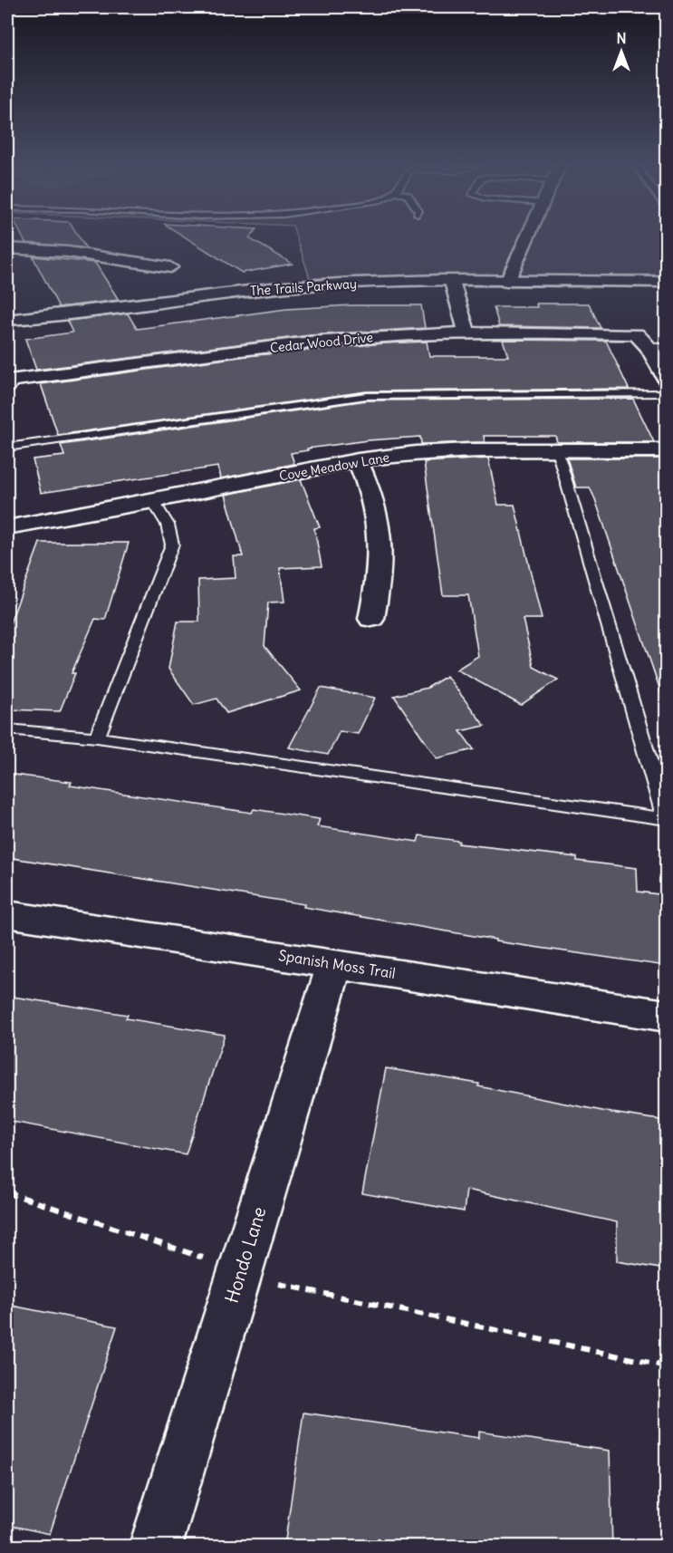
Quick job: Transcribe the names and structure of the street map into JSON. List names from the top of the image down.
{
  "streets": {
    "street": [
      "The Trails Parkway",
      "Cedar Wood Drive",
      "Cove Meadow Lane",
      "Spanish Moss Trail",
      "Hondo Lane"
    ]
  },
  "crossings": [
    ["Spanish Moss Trail", "Hondo Lane"]
  ],
  "north": "top"
}
